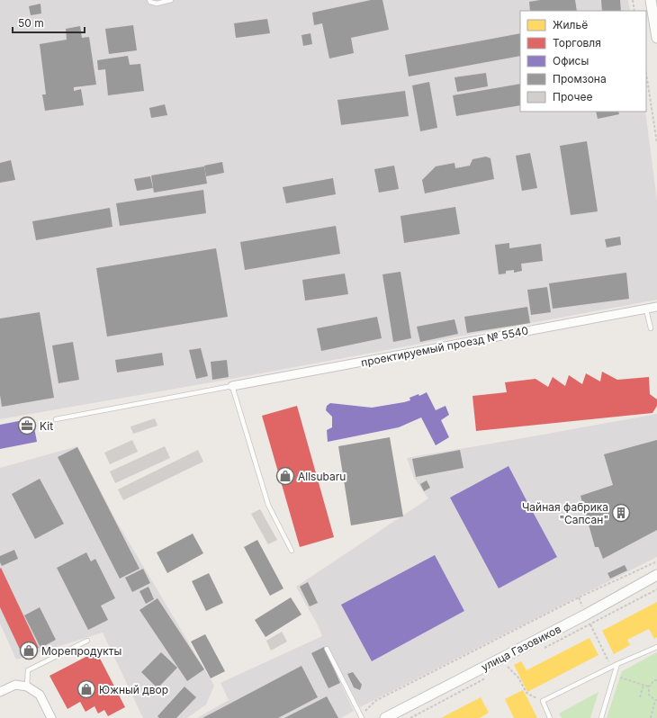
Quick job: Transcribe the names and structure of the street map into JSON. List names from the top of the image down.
{
  "streets": {
    "street": ["проектируемый проезд № 5540", "улица Газовиков"]
  },
  "places": {
    "office": ["Kit"],
    "shop": ["Allsubaru", "Морепродукты", "Южный двор"],
    "building": ["Чайная фабрика \"Сапсан\""]
  },
  "legend": [
    "Жильё",
    "Торговля",
    "Офисы",
    "Промзона",
    "Прочее"
  ],
  "scale_bar": "50 m"
}
